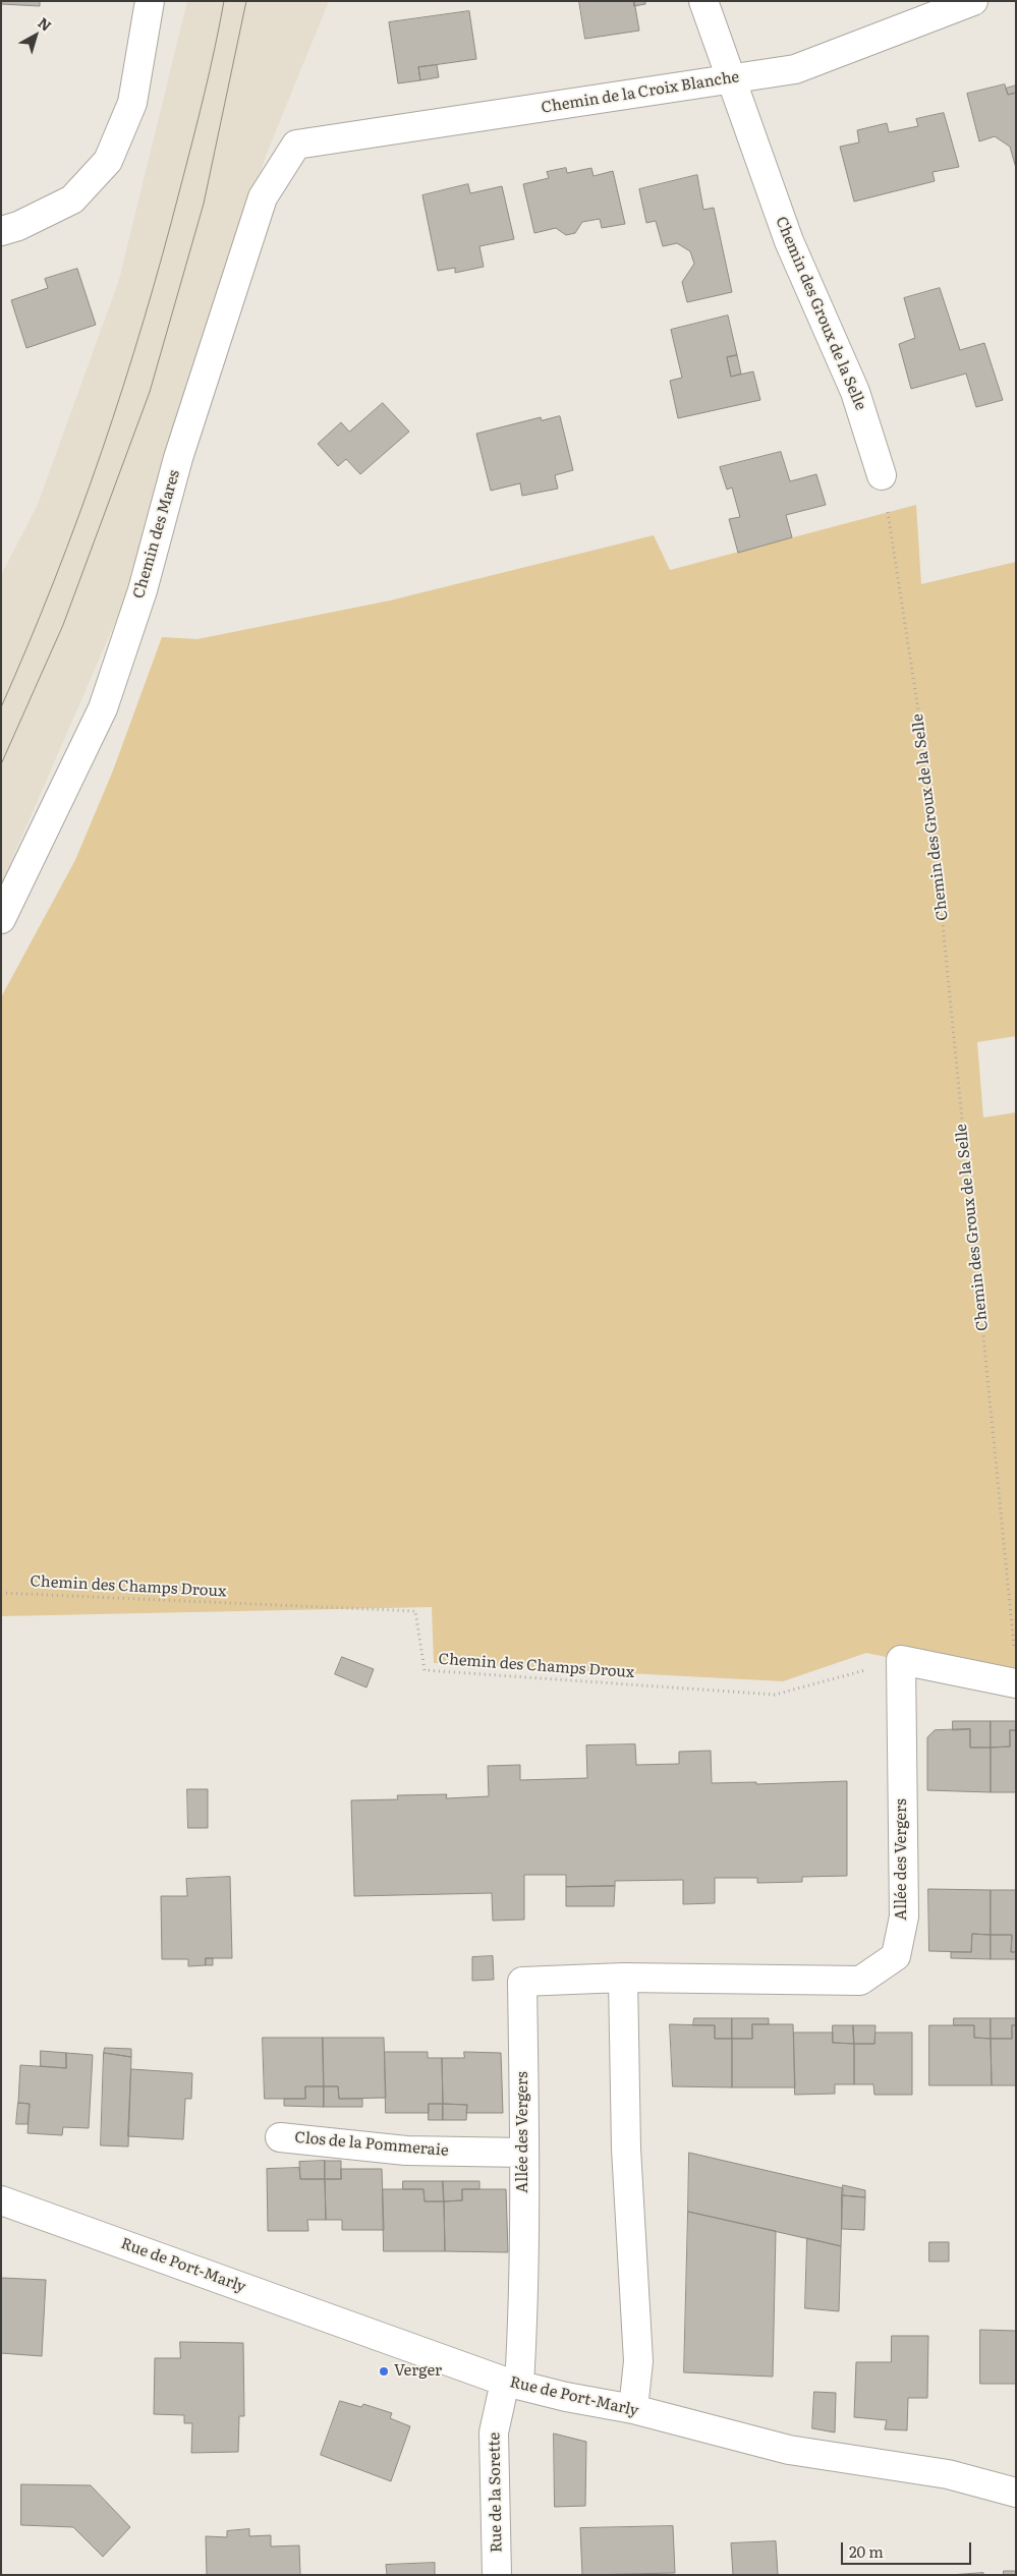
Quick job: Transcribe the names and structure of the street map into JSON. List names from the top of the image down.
{
  "streets": {
    "street": [
      "Chemin de la Croix Blanche",
      "Chemin des Groux de la Selle",
      "Chemin des Mares",
      "Allée des Vergers",
      "Clos de la Pommeraie",
      "Rue de Port-Marly",
      "Rue de la Sorette"
    ],
    "path": ["Chemin des Champs Droux"]
  },
  "crossings": [
    ["Chemin de la Croix Blanche", "Chemin des Groux de la Selle"],
    ["Chemin de la Croix Blanche", "Chemin des Mares"],
    ["Chemin des Champs Droux", "Allée des Vergers"],
    ["Allée des Vergers", "Clos de la Pommeraie"],
    ["Allée des Vergers", "Rue de Port-Marly"],
    ["Allée des Vergers", "Rue de la Sorette"],
    ["Rue de Port-Marly", "Rue de la Sorette"]
  ],
  "places": ["Verger"],
  "scale_bar": "20 m",
  "north": "top right"
}
